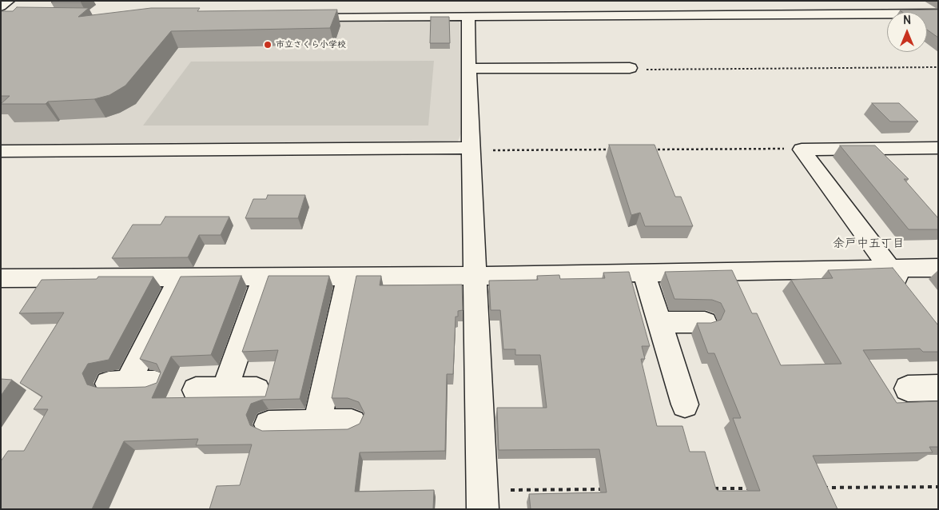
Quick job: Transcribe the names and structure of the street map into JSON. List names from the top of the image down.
{
  "districts": ["余戸中五丁目"],
  "places": ["市立さくら小学校"],
  "north": "top"
}
